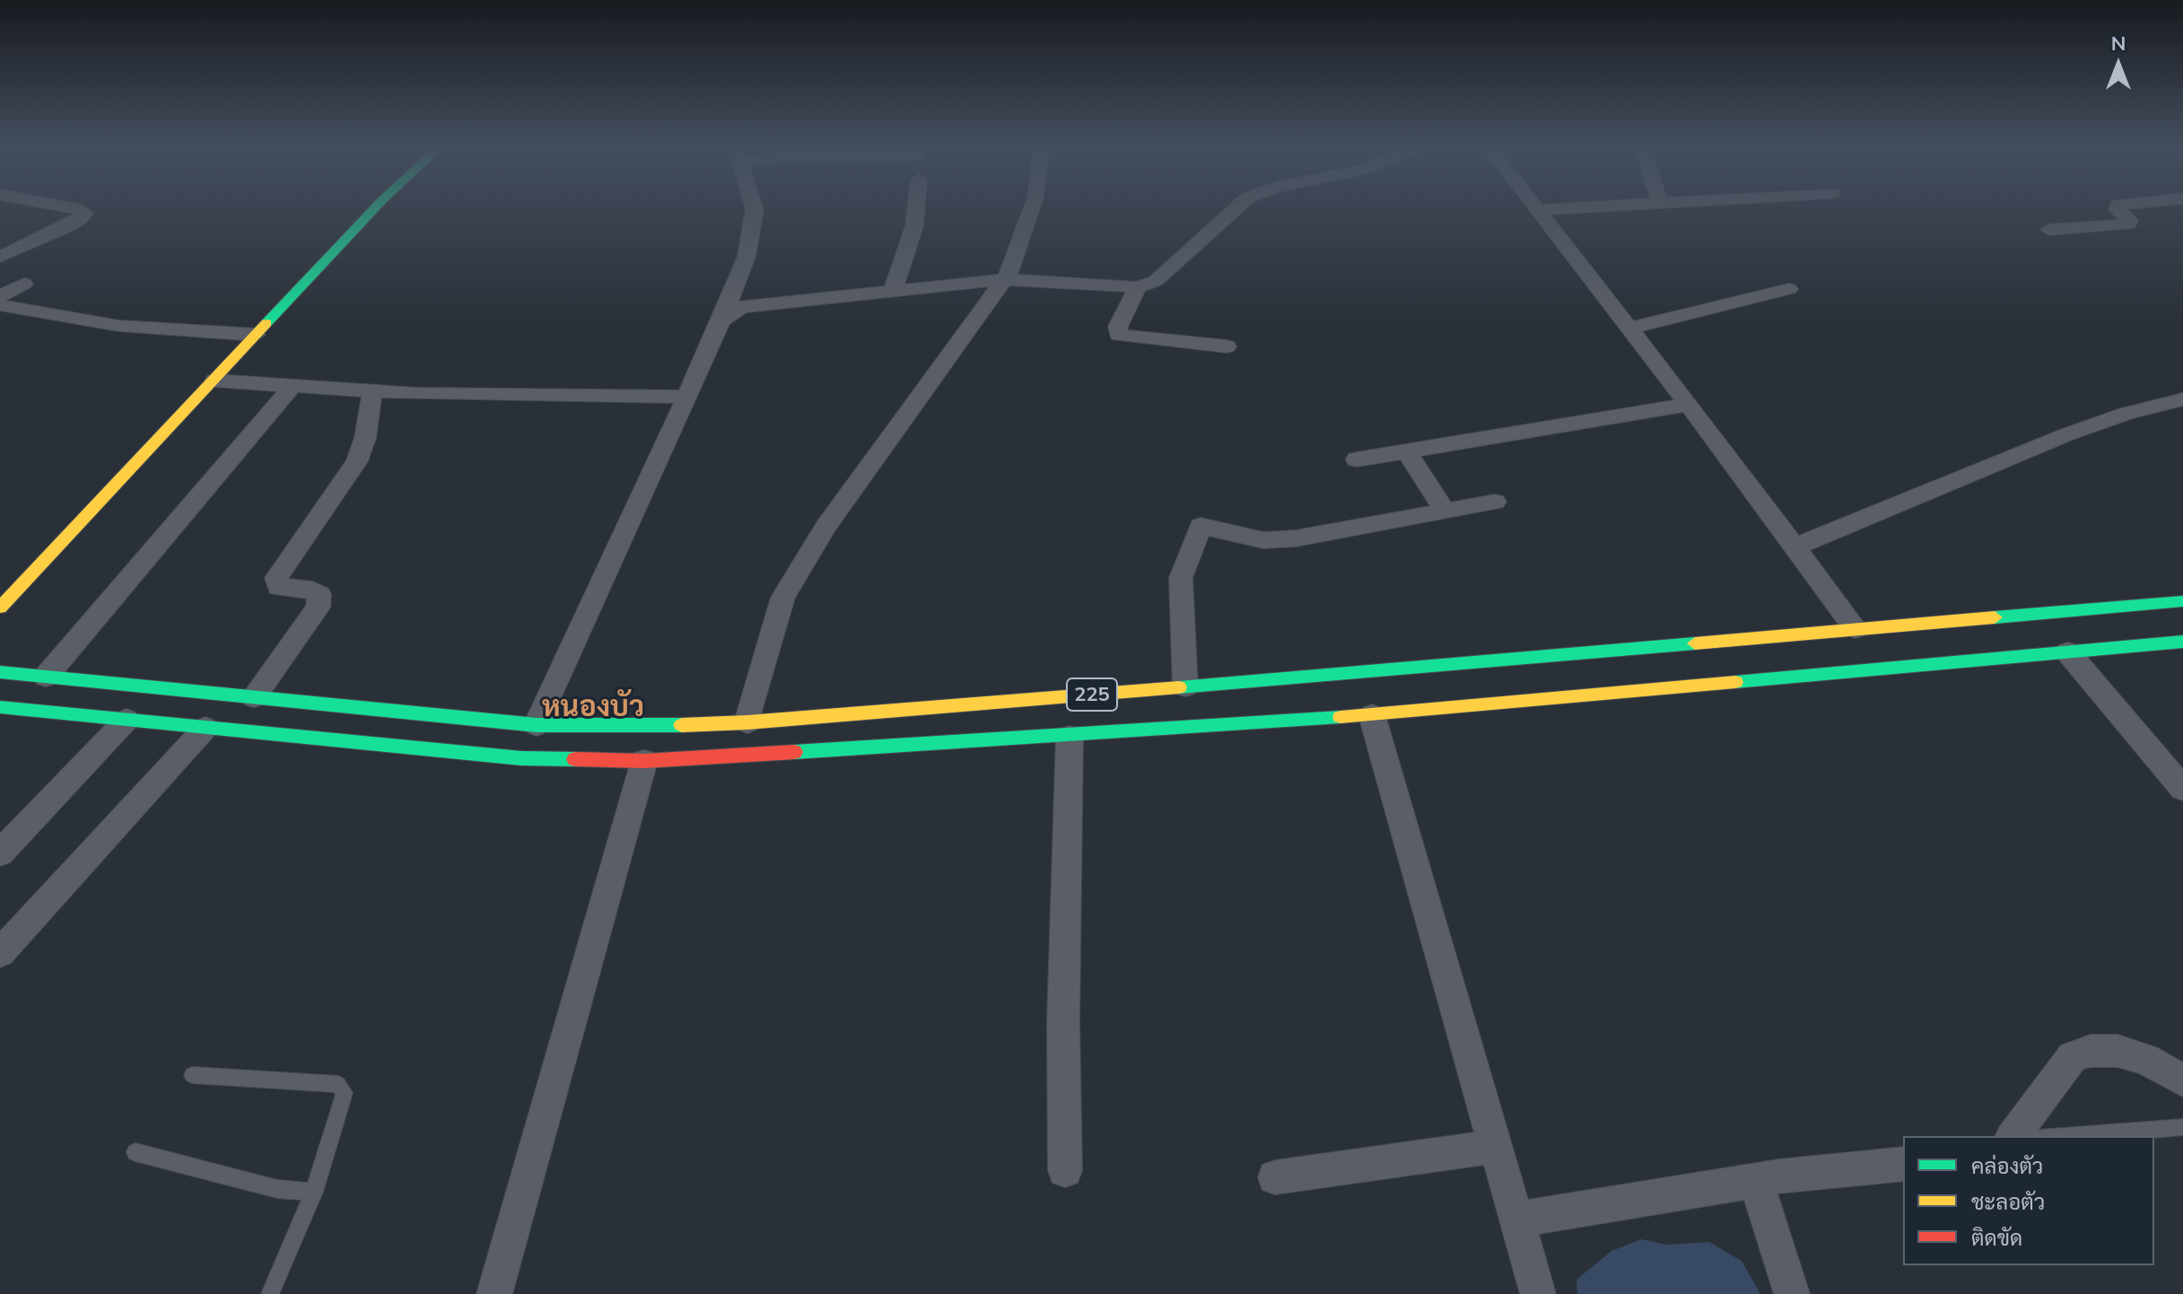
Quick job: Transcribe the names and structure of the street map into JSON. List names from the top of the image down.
{
  "streets": {
    "main road": ["225"]
  },
  "districts": ["หนองบัว"],
  "legend": ["คล่องตัว", "ชะลอตัว", "ติดขัด"],
  "north": "top"
}
